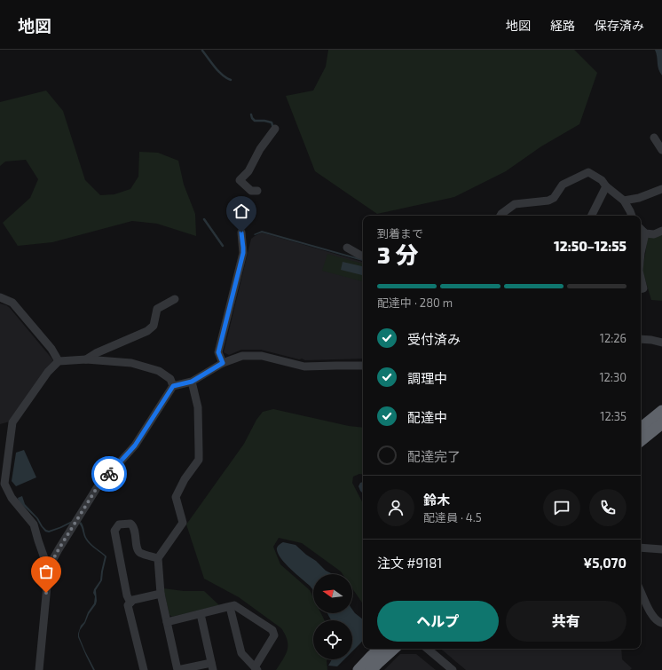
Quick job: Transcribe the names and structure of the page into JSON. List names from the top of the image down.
{
  "north": "left",
  "page": {
    "header": "地図",
    "nav": ["地図", "経路", "保存済み"],
    "heading": ["3 分", "到着まで", "12:50–12:55"],
    "panel": [
      "鈴木",
      "配達員 · 4.5",
      "注文 #9181",
      "¥5,070"
    ],
    "bar": "配達中 · 280 m",
    "list": [
      ["受付済み", "12:26"],
      ["調理中", "12:30"],
      ["配達中", "12:35"],
      "配達完了"
    ],
    "buttons": ["ヘルプ", "共有"]
  }
}
